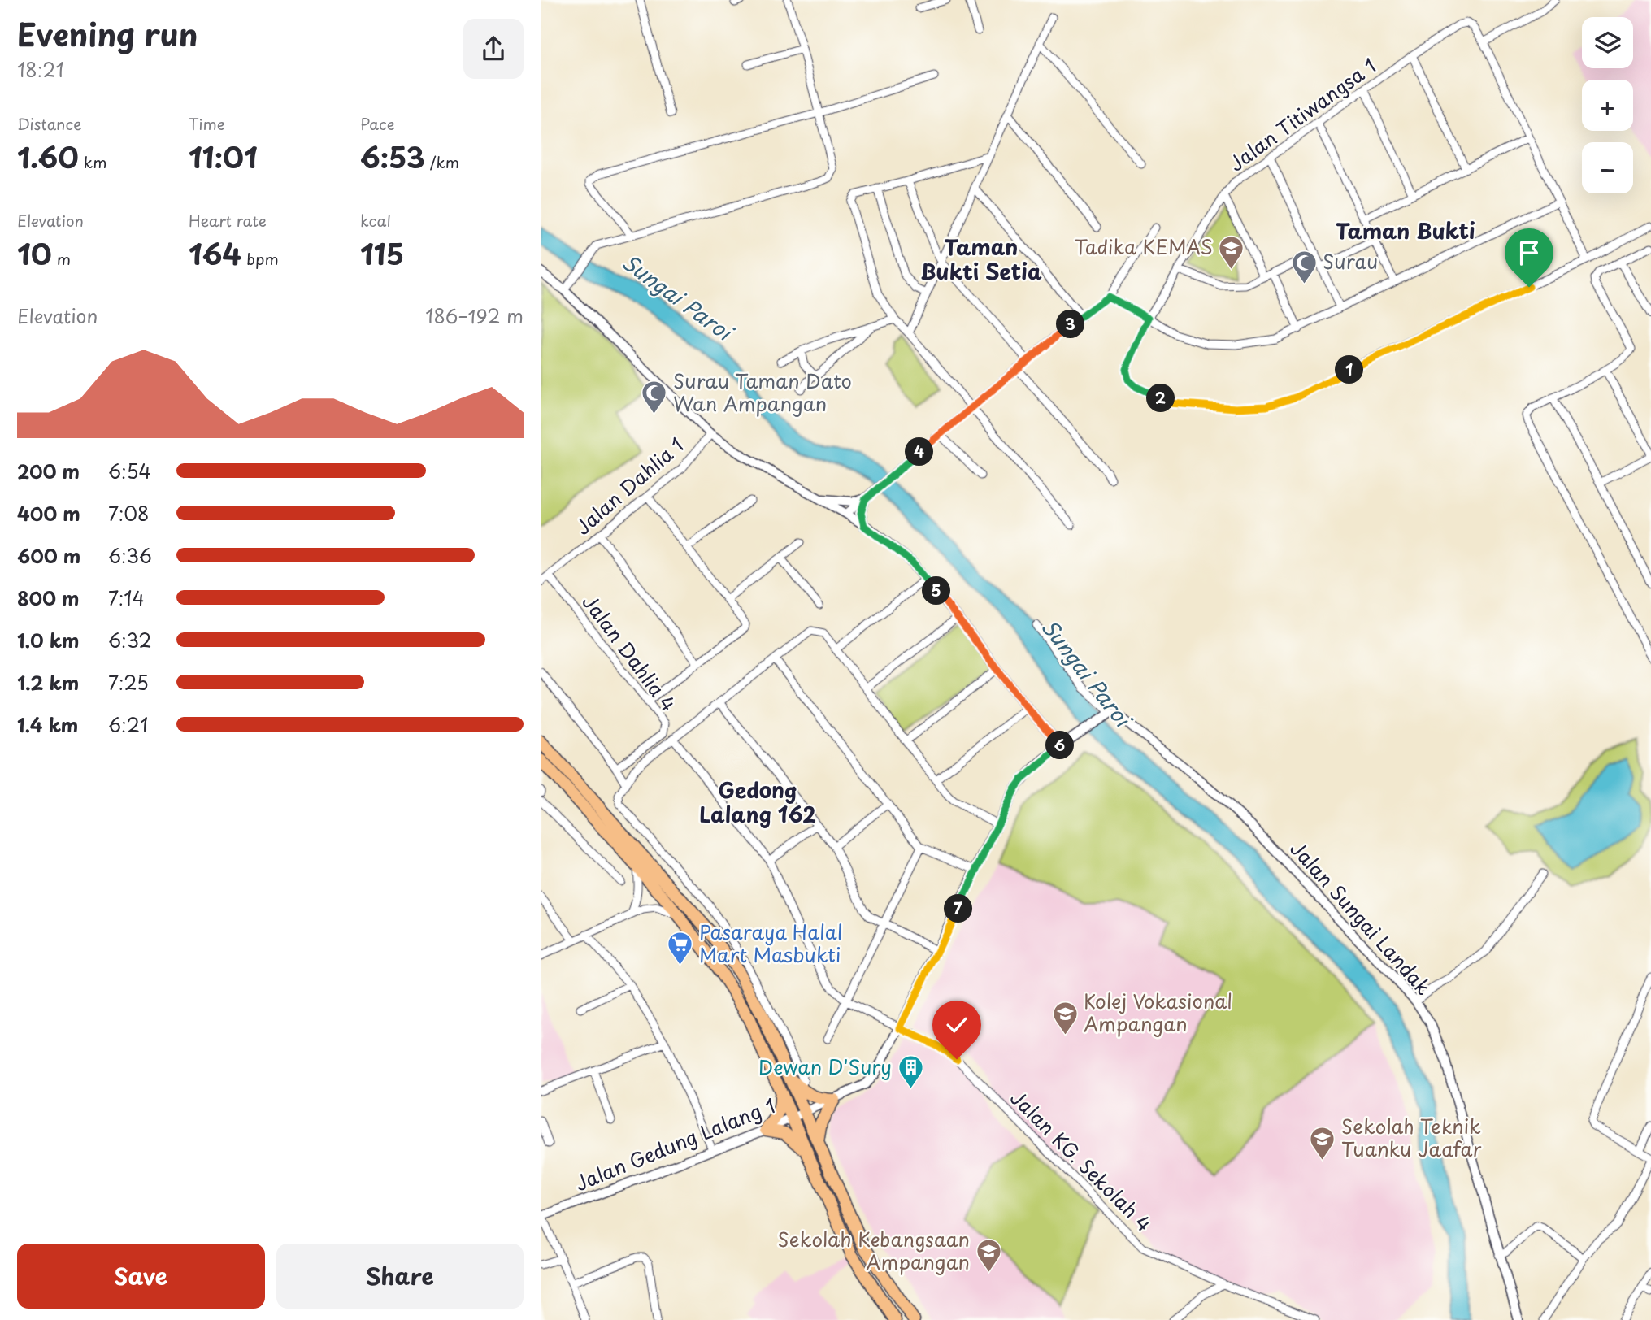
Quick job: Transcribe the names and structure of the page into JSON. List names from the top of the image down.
{
  "streets": {
    "street": [
      "Jalan Titiwangsa 1",
      "Jalan Dahlia 1",
      "Jalan Dahlia 4",
      "Jalan Sungai Landak",
      "Jalan Gedung Lalang 1",
      "Jalan KG. Sekolah 4"
    ]
  },
  "crossings": [
    ["Jalan Dahlia 1", "Jalan Dahlia 4"],
    ["Jalan Sungai Landak", "Jalan Gedung Lalang 1"],
    ["Jalan Gedung Lalang 1", "Jalan KG. Sekolah 4"]
  ],
  "districts": ["Taman Bukti", "Taman Bukti Setia", "Gedong Lalang 162"],
  "water": ["Sungai Paroi"],
  "places": {
    "school or university": [
      "Tadika KEMAS",
      "Kolej Vokasional Ampangan",
      "Sekolah Teknik Tuanku Jaafar",
      "Sekolah Kebangsaan Ampangan"
    ],
    "mosque": ["Surau", "Surau Taman Dato Wan Ampangan"],
    "supermarket": ["Pasaraya Halal Mart Masbukti"],
    "building": ["Dewan D'Sury"]
  },
  "page": {
    "heading": ["Evening run", "18:21"],
    "map_buttons": ["+", "−"],
    "stats": [
      ["Distance", "1.60 km"],
      ["Time", "11:01"],
      ["Pace", "6:53 /km"],
      ["Elevation", "10 m"],
      ["Heart rate", "164 bpm"],
      ["kcal", "115"]
    ],
    "chart": ["Elevation", "186–192 m"],
    "pins": [
      "3",
      "1",
      "2",
      "4",
      "5",
      "6",
      "7"
    ],
    "list": [
      {
        "name": "200 m",
        "note": "6:54"
      },
      {
        "name": "400 m",
        "note": "7:08"
      },
      {
        "name": "600 m",
        "note": "6:36"
      },
      {
        "name": "800 m",
        "note": "7:14"
      },
      {
        "name": "1.0 km",
        "note": "6:32"
      },
      {
        "name": "1.2 km",
        "note": "7:25"
      },
      {
        "name": "1.4 km",
        "note": "6:21"
      }
    ],
    "buttons": ["Save", "Share"]
  }
}
